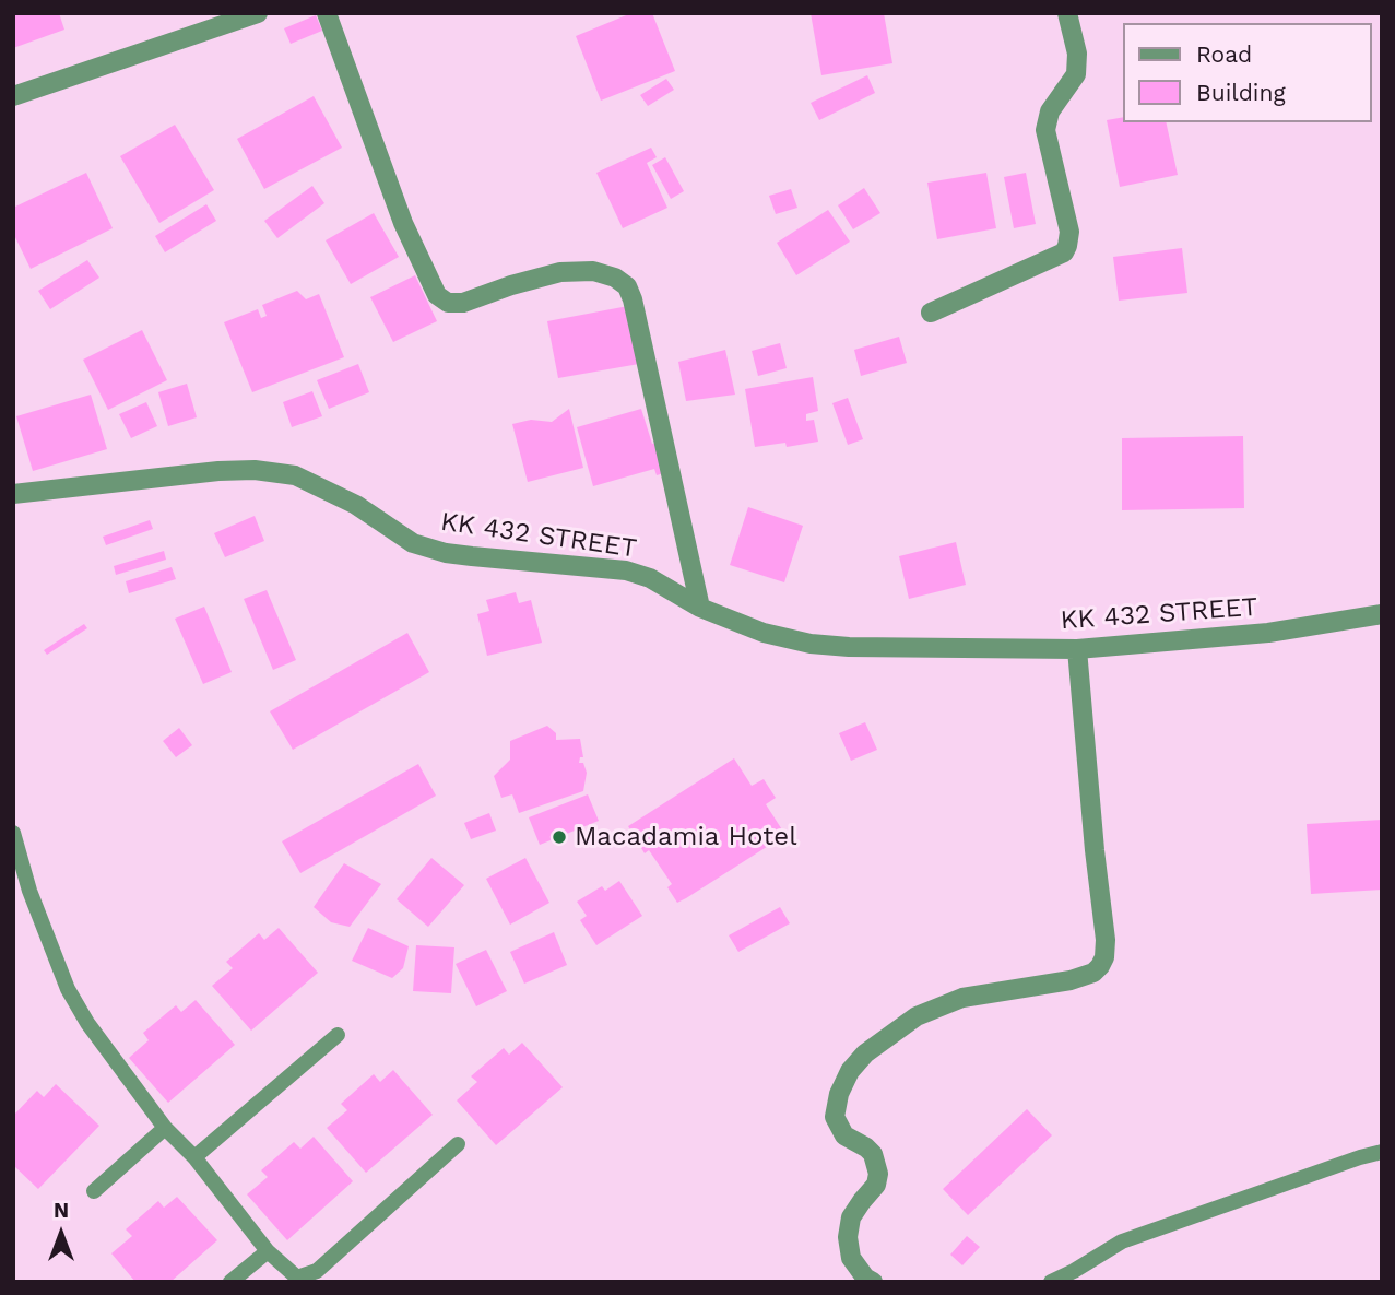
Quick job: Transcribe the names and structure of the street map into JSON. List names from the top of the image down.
{
  "streets": {
    "street": ["KK 432 STREET"]
  },
  "places": ["Macadamia Hotel"],
  "legend": ["Road", "Building"],
  "north": "top"
}
